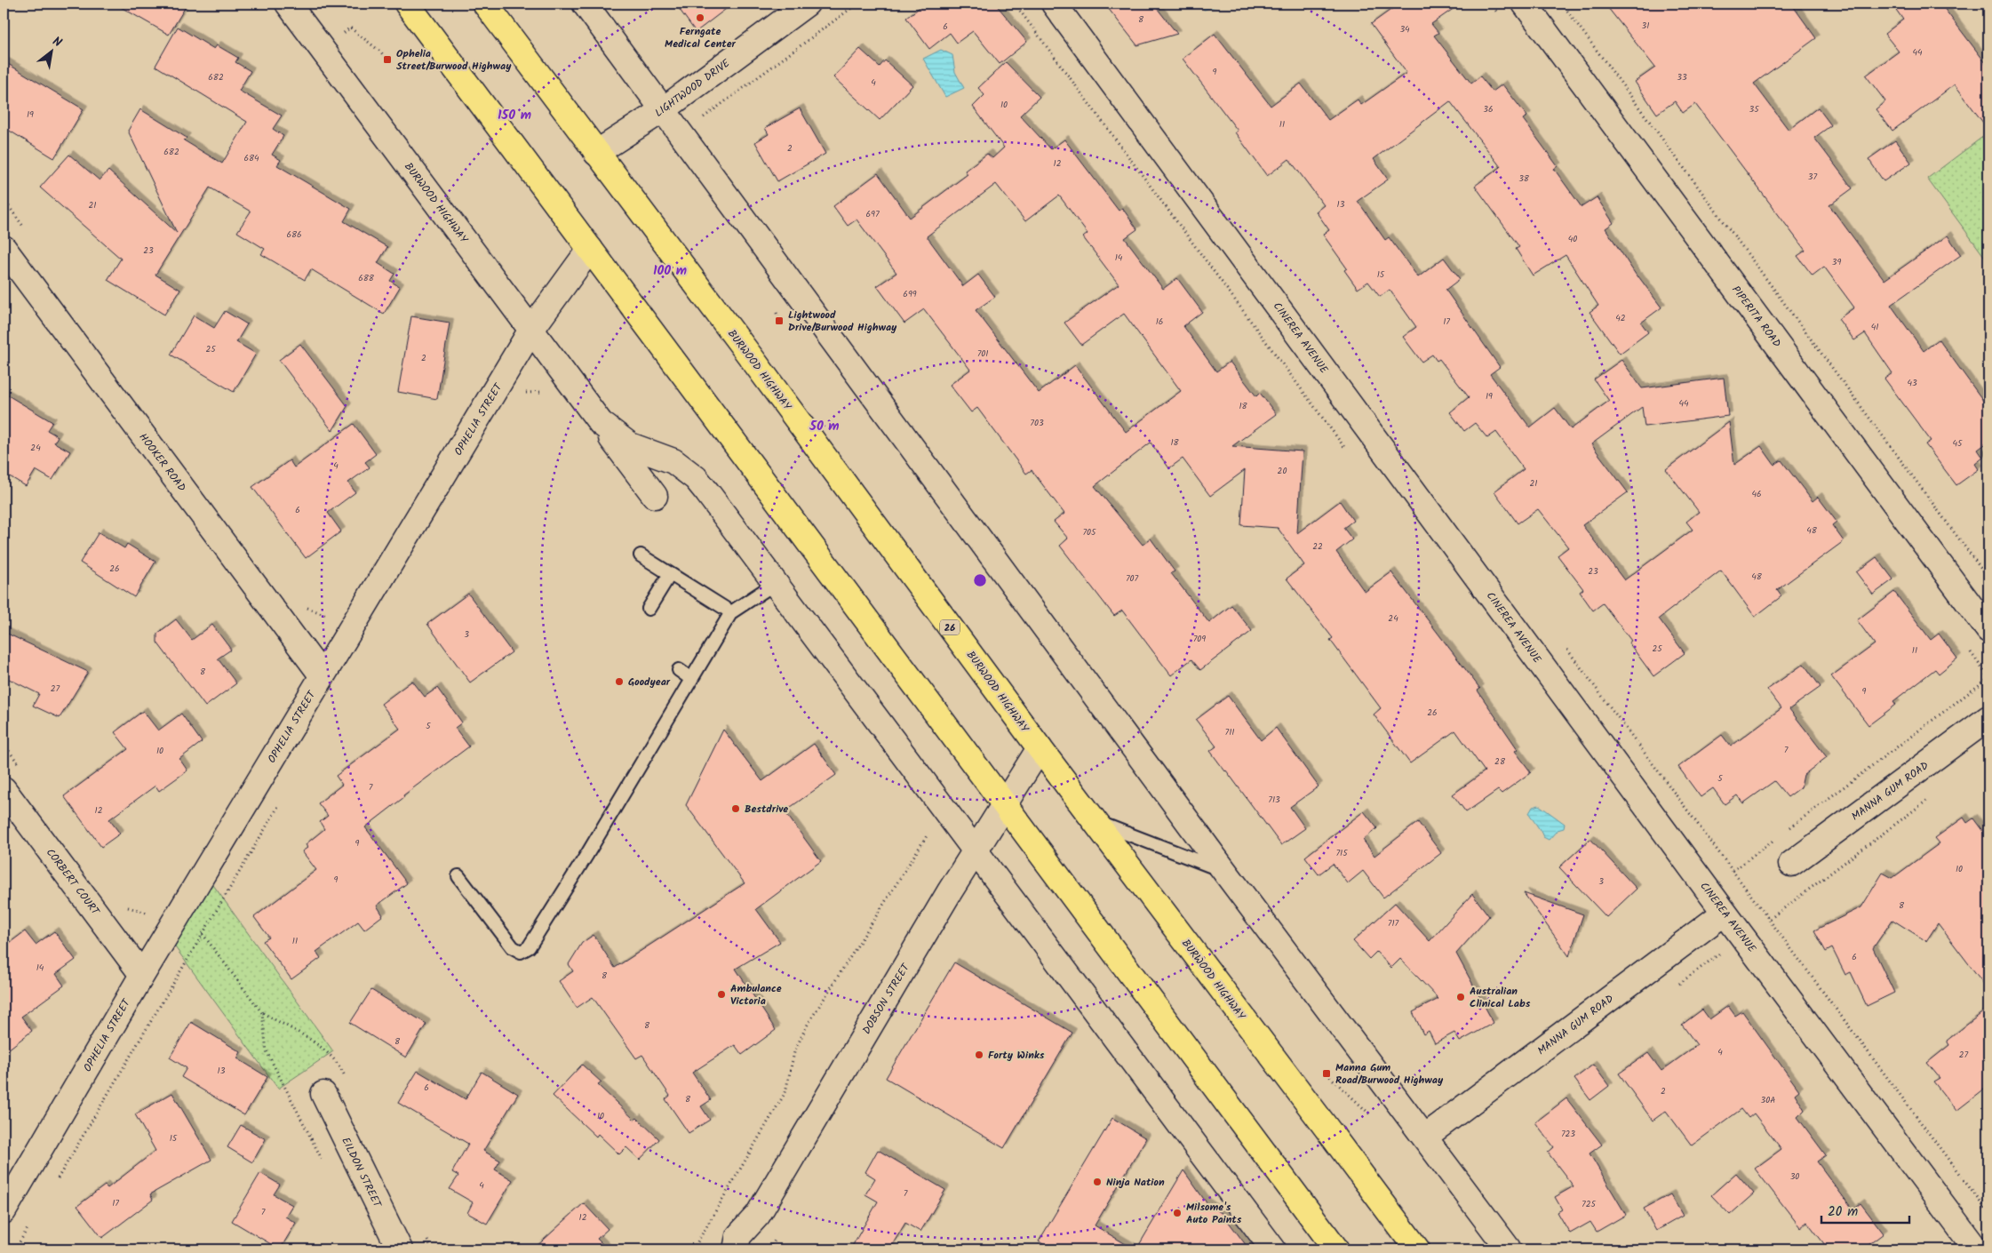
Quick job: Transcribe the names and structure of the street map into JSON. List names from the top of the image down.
{
  "streets": {
    "highway": ["BURWOOD HIGHWAY", "26"],
    "street": [
      "LIGHTWOOD DRIVE",
      "PIPERITA ROAD",
      "CINEREA AVENUE",
      "OPHELIA STREET",
      "HOOKER ROAD",
      "MANNA GUM ROAD",
      "CORBERT COURT",
      "DOBSON STREET",
      "EILDON STREET"
    ]
  },
  "crossings": [
    ["LIGHTWOOD DRIVE", "BURWOOD HIGHWAY"],
    ["BURWOOD HIGHWAY", "OPHELIA STREET"],
    ["BURWOOD HIGHWAY", "DOBSON STREET"],
    ["CINEREA AVENUE", "MANNA GUM ROAD"],
    ["OPHELIA STREET", "HOOKER ROAD"],
    ["OPHELIA STREET", "CORBERT COURT"]
  ],
  "places": {
    "other": [
      "Ferngate Medical Center",
      "Goodyear",
      "Bestdrive",
      "Ambulance Victoria",
      "Australian Clinical Labs",
      "Forty Winks",
      "Ninja Nation",
      "Milsome's Auto Paints"
    ],
    "transit": ["Ophelia Street/Burwood Highway", "Lightwood Drive/Burwood Highway", "Manna Gum Road/Burwood Highway"]
  },
  "house_numbers": [
    "8",
    "31",
    "6",
    "34",
    "44",
    "9",
    "682",
    "33",
    "4",
    "10",
    "36",
    "35",
    "19",
    "11",
    "2",
    "682",
    "684",
    "12",
    "37",
    "38",
    "13",
    "21",
    "697",
    "686",
    "40",
    "23",
    "14",
    "39",
    "15",
    "688",
    "699",
    "42",
    "16",
    "17",
    "41",
    "25",
    "701",
    "2",
    "43",
    "19",
    "44",
    "18",
    "703",
    "18",
    "45",
    "24",
    "4",
    "20",
    "21",
    "46",
    "6",
    "48",
    "705",
    "22",
    "26",
    "23",
    "48",
    "707",
    "24",
    "3",
    "709",
    "25",
    "11",
    "8",
    "27",
    "9",
    "26",
    "5",
    "711",
    "7",
    "10",
    "28",
    "5",
    "7",
    "713",
    "12",
    "9",
    "715",
    "10",
    "9",
    "3",
    "8",
    "717",
    "11",
    "6",
    "14",
    "8",
    "8",
    "8",
    "4",
    "27",
    "13",
    "6",
    "2",
    "8",
    "30A",
    "10",
    "723",
    "15",
    "30",
    "4",
    "7",
    "17",
    "725",
    "7",
    "12"
  ],
  "scale_bar": "20 m",
  "north": "top right",
  "rings": ["150 m", "100 m", "50 m"]
}
